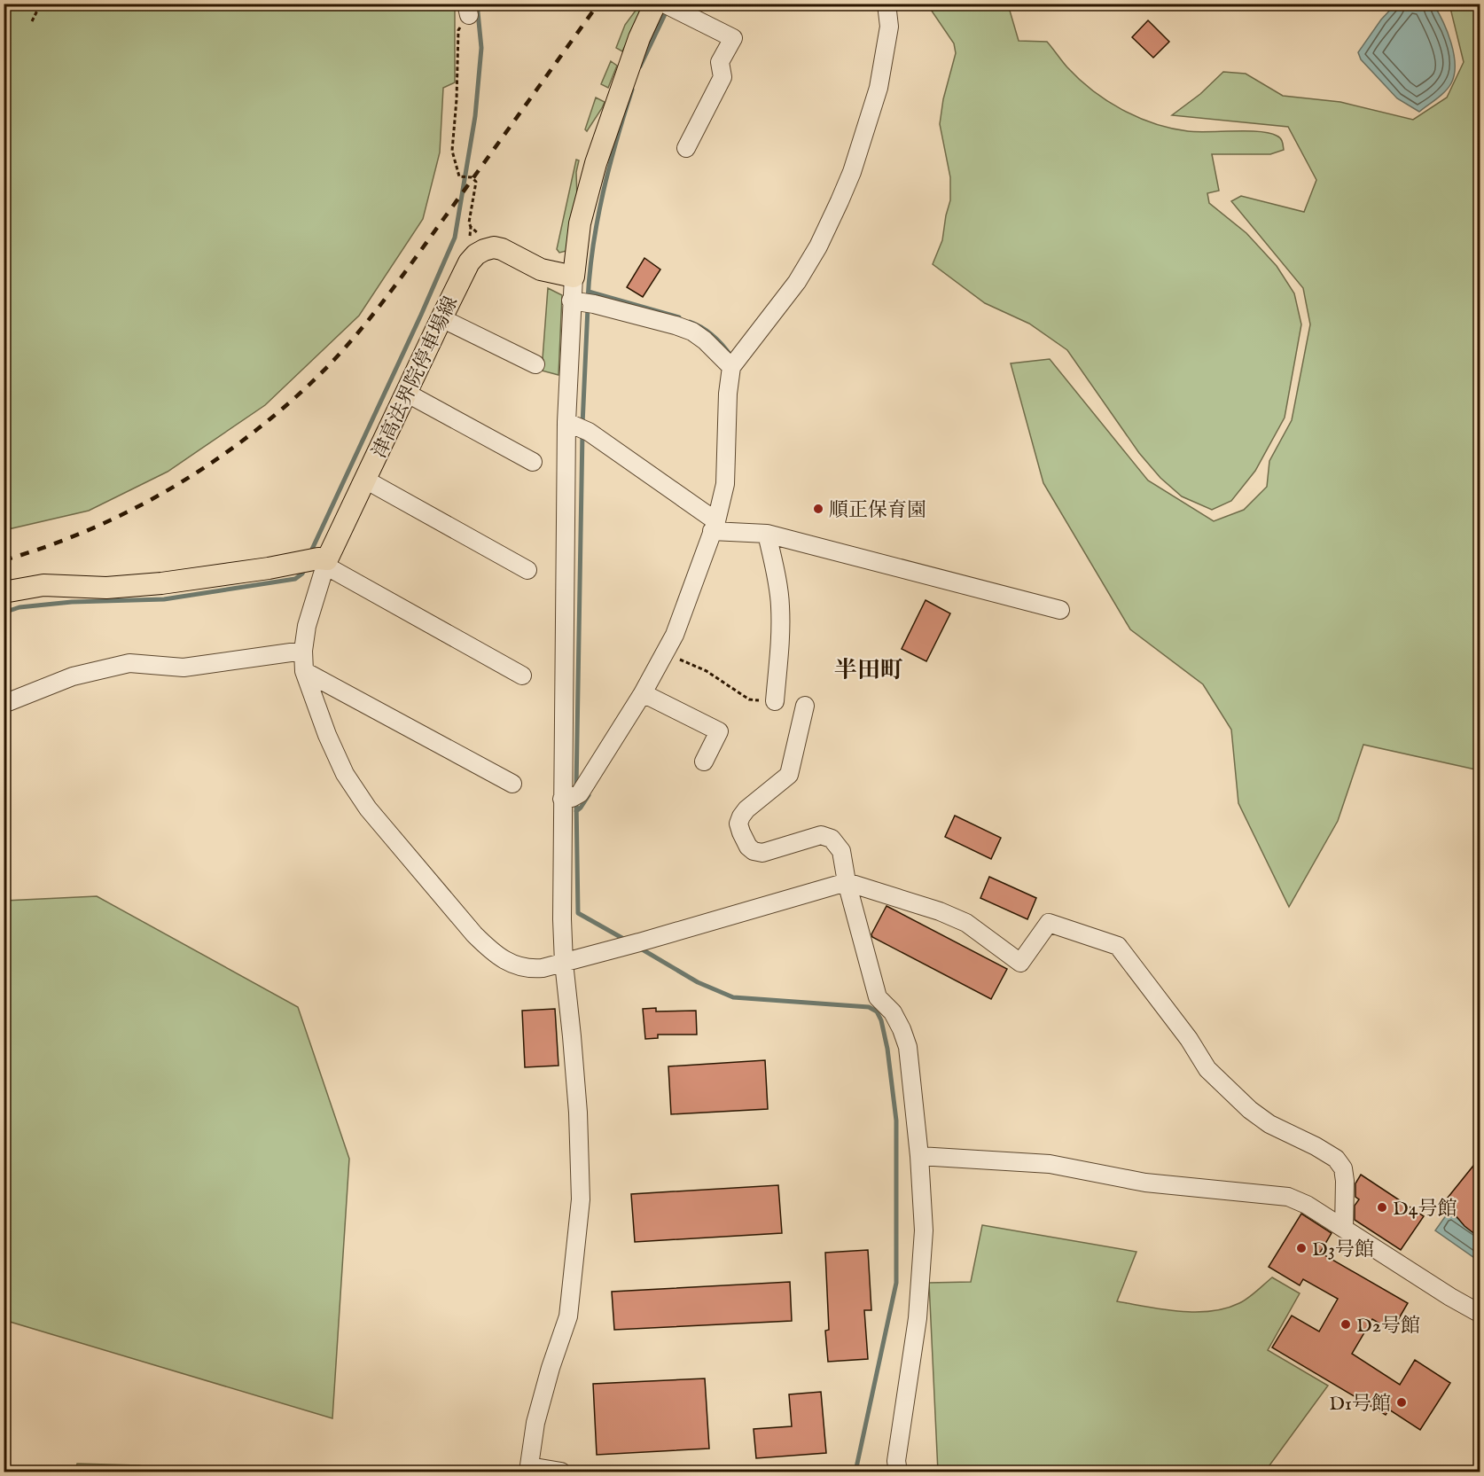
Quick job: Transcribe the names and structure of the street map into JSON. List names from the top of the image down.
{
  "streets": {
    "main road": ["津高法界院停車場線"]
  },
  "districts": ["半田町"],
  "places": [
    "順正保育園",
    "D4号館",
    "D3号館",
    "D2号館",
    "D1号館"
  ]
}
